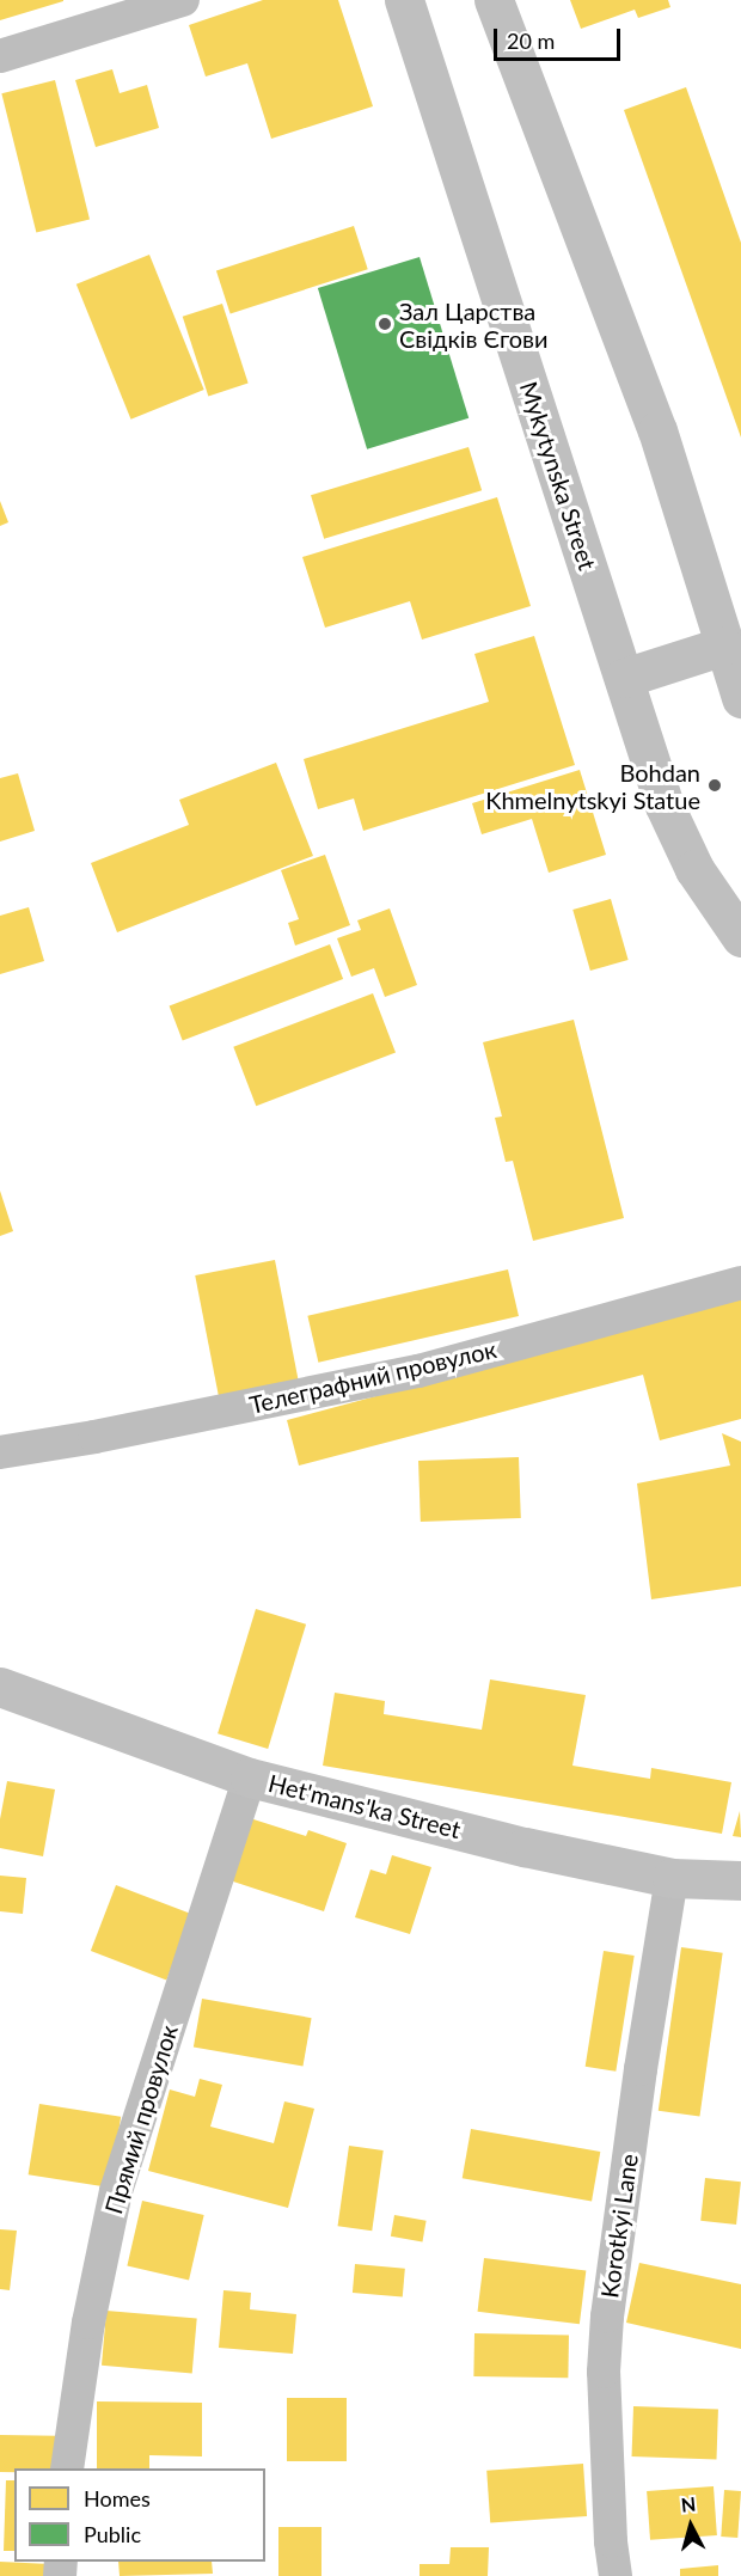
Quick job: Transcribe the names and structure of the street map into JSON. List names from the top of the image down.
{
  "streets": {
    "street": [
      "Mykytynska Street",
      "Телеграфний провулок",
      "Het'mans'ka Street",
      "Прямий провулок",
      "Korotkyi Lane"
    ]
  },
  "crossings": [
    ["Het'mans'ka Street", "Прямий провулок"],
    ["Het'mans'ka Street", "Korotkyi Lane"]
  ],
  "places": ["Зал Царства Свідків Єгови", "Bohdan Khmelnytskyi Statue"],
  "legend": ["Homes", "Public"],
  "scale_bar": "20 m",
  "north": "top"
}
